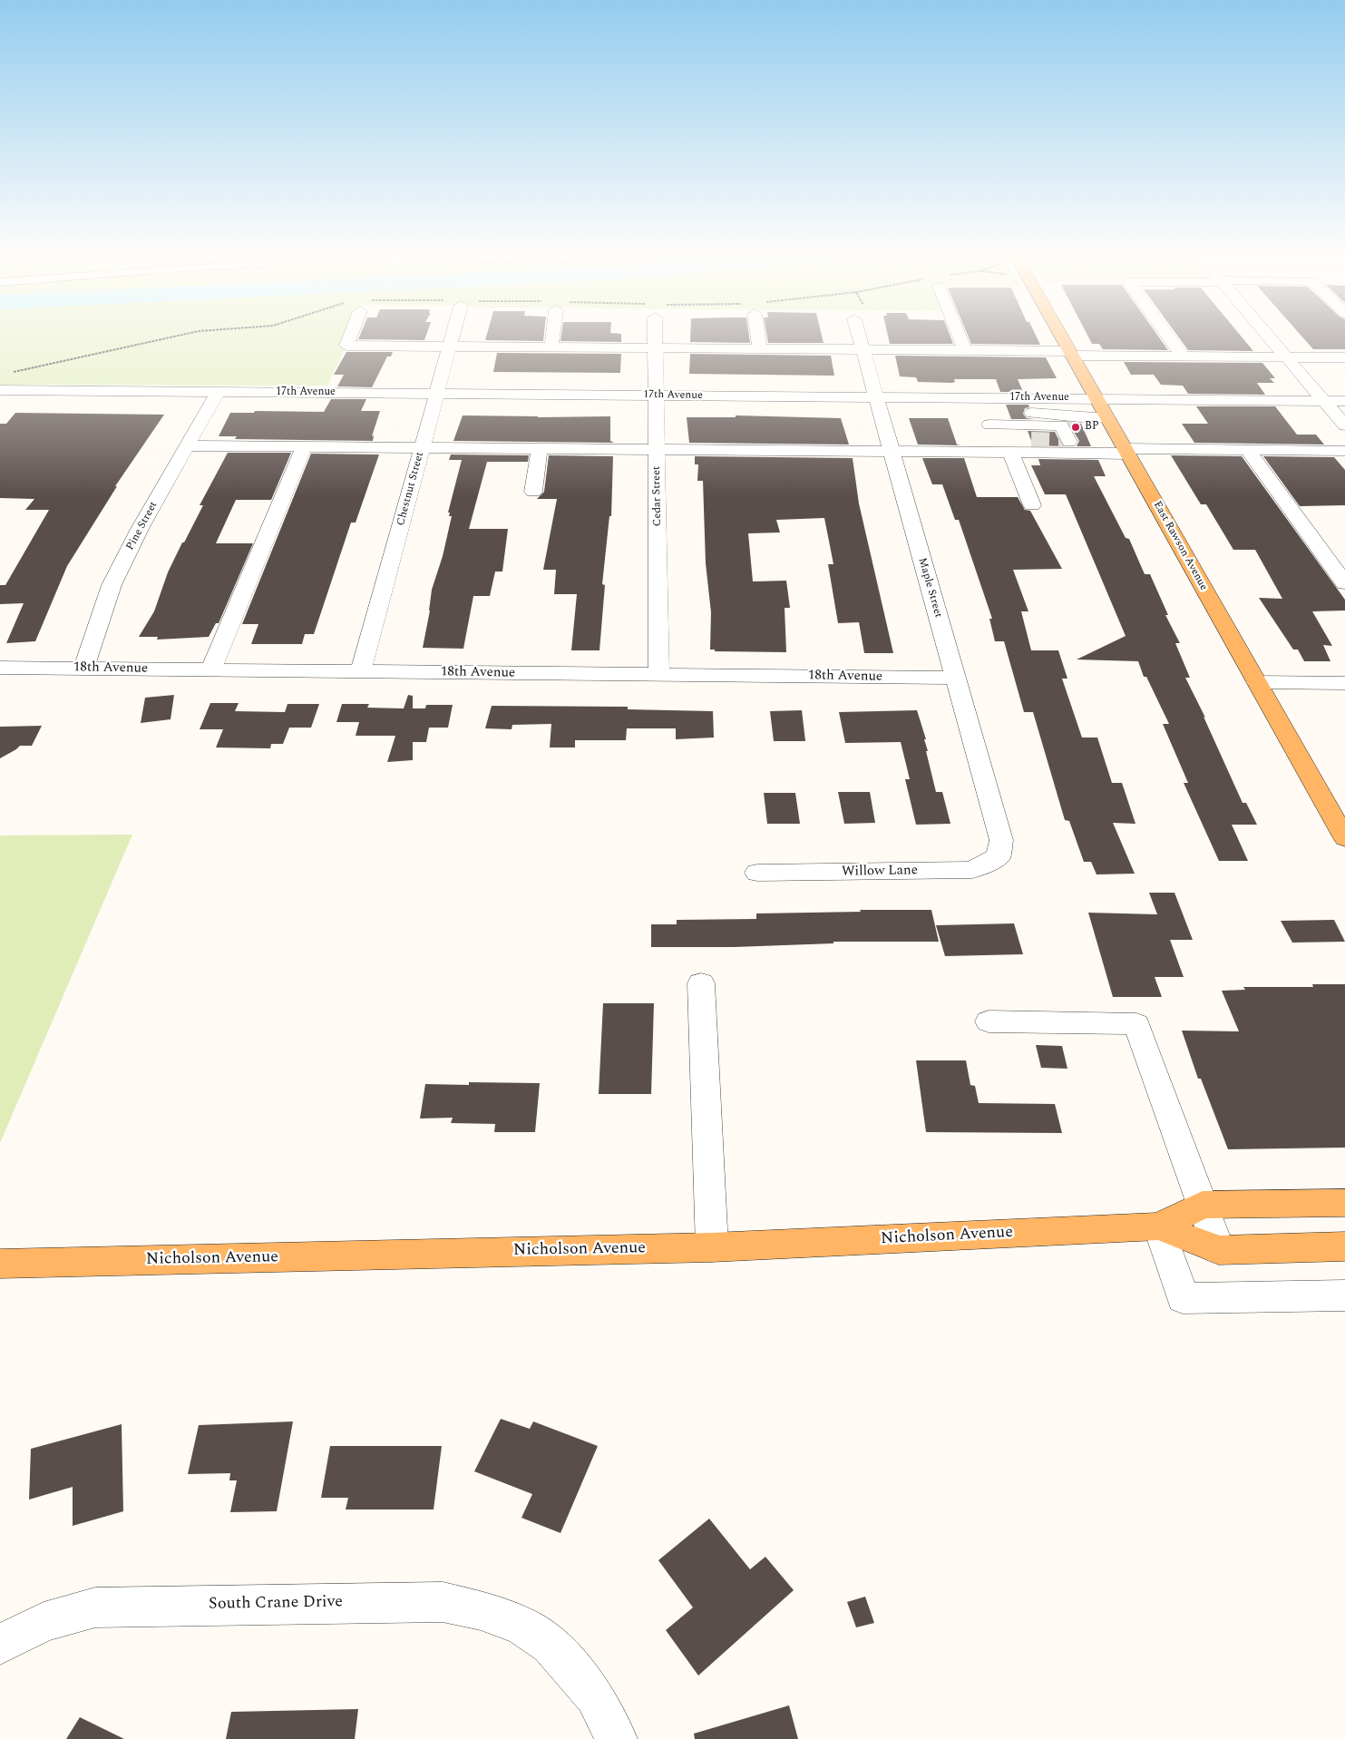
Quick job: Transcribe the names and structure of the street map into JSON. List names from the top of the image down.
{
  "streets": {
    "main road": ["East Rawson Avenue", "Nicholson Avenue"],
    "street": [
      "17th Avenue",
      "Chestnut Street",
      "Cedar Street",
      "Pine Street",
      "Maple Street",
      "18th Avenue",
      "Willow Lane",
      "South Crane Drive"
    ]
  },
  "crossings": [
    ["17th Avenue", "Chestnut Street"],
    ["17th Avenue", "Cedar Street"],
    ["17th Avenue", "Pine Street"],
    ["17th Avenue", "East Rawson Avenue"],
    ["17th Avenue", "Maple Street"],
    ["Chestnut Street", "18th Avenue"],
    ["Cedar Street", "18th Avenue"],
    ["Pine Street", "18th Avenue"],
    ["Maple Street", "18th Avenue"],
    ["Maple Street", "Willow Lane"]
  ],
  "places": ["BP"]
}
